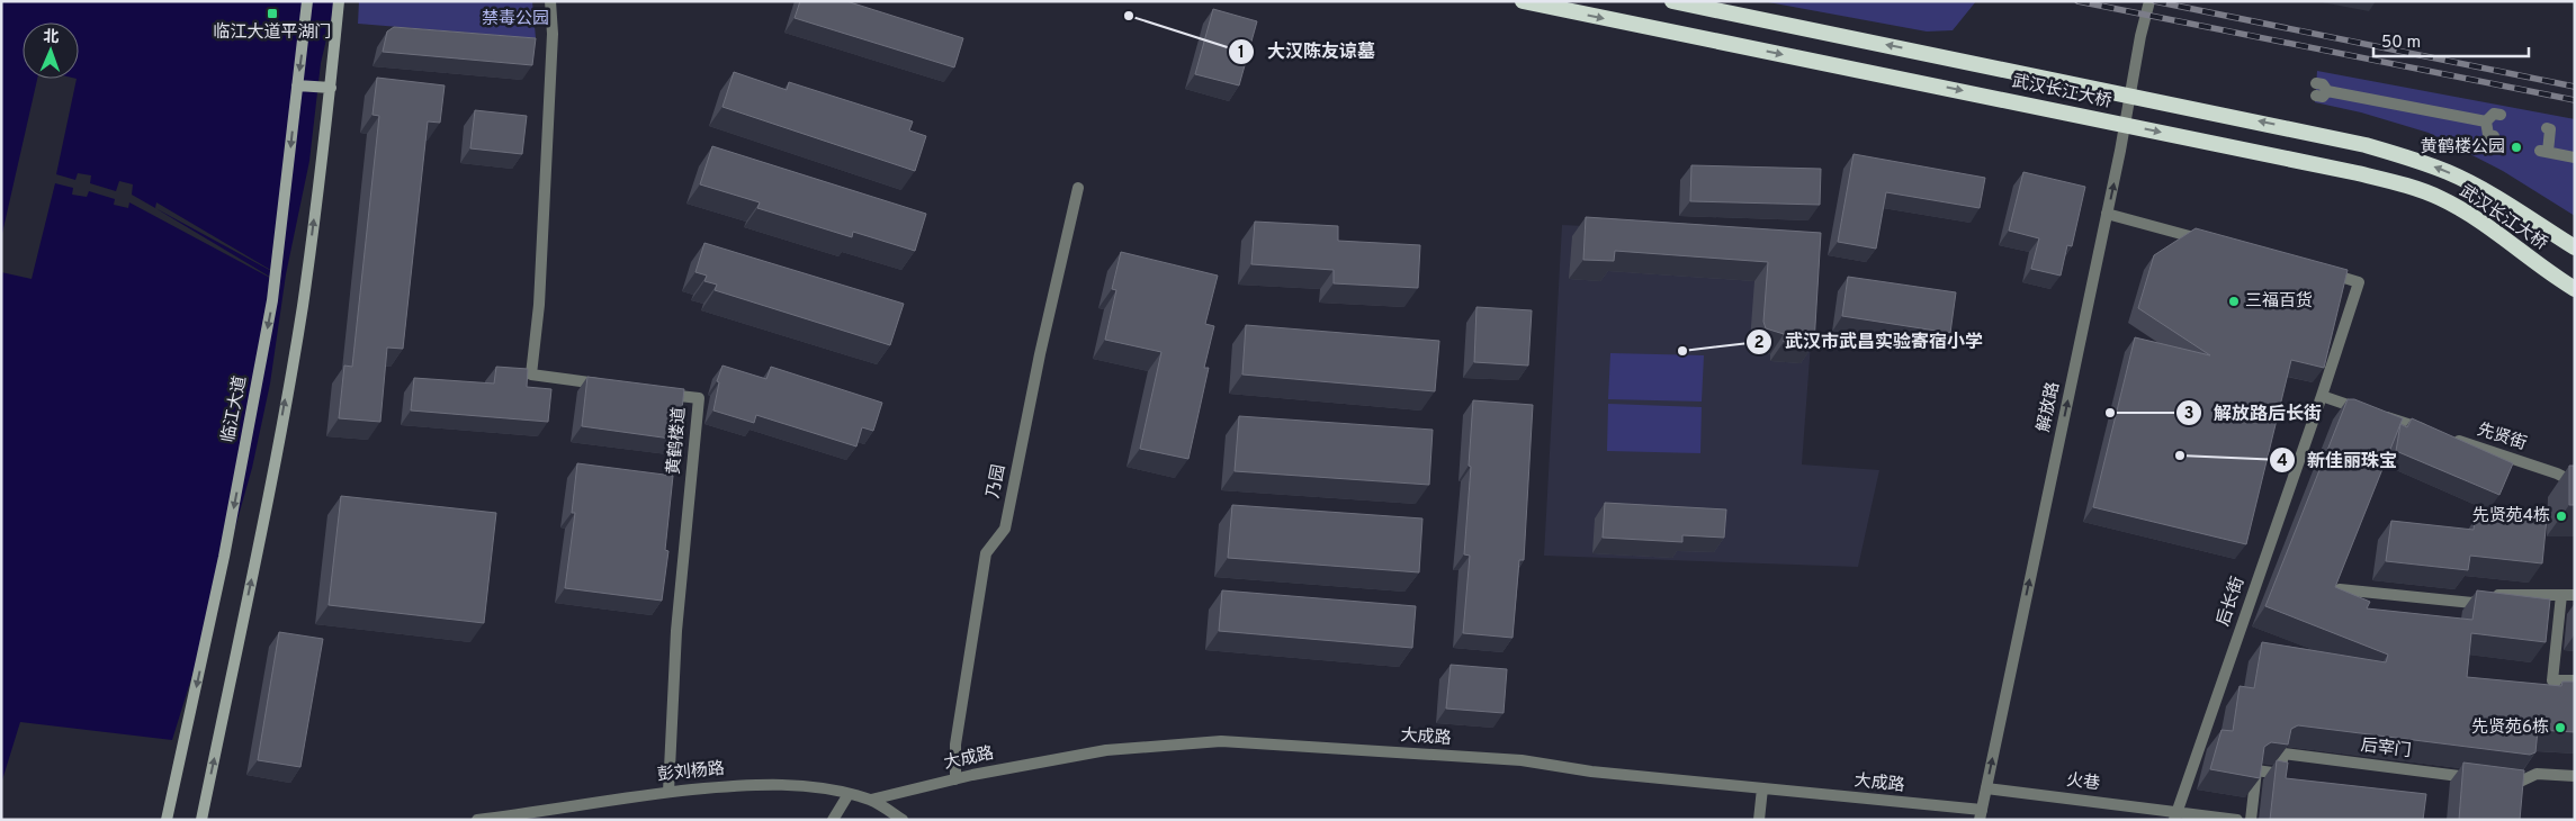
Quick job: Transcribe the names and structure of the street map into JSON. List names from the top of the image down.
{
  "streets": {
    "highway": ["武汉长江大桥"],
    "main road": ["临江大道"],
    "street": [
      "解放路",
      "先贤街",
      "黄鹤楼道",
      "乃园",
      "后长街",
      "大成路",
      "后宰门",
      "彭刘杨路",
      "火巷"
    ]
  },
  "crossings": [
    ["解放路", "大成路"],
    ["解放路", "火巷"],
    ["黄鹤楼道", "彭刘杨路"],
    ["乃园", "大成路"],
    ["后长街", "火巷"],
    ["大成路", "彭刘杨路"]
  ],
  "one_way": ["解放路"],
  "parks": ["禁毒公园"],
  "places": {
    "transit": ["临江大道平湖门"],
    "other": [
      "大汉陈友谅墓",
      "黄鹤楼公园",
      "三福百货",
      "武汉市武昌实验寄宿小学",
      "解放路后长街",
      "新佳丽珠宝",
      "先贤苑4栋",
      "先贤苑6栋"
    ]
  },
  "scale_bar": "50 m",
  "north": "top"
}
